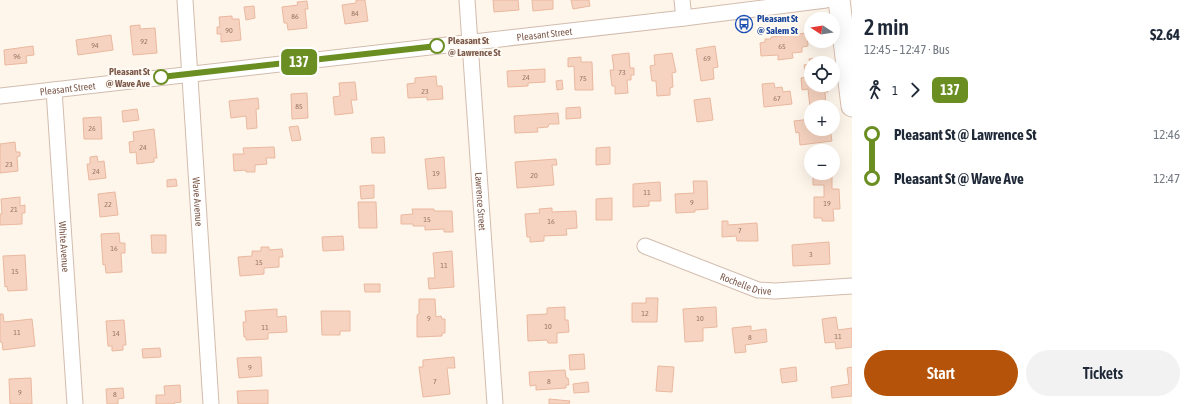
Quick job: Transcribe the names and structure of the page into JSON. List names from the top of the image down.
{
  "streets": {
    "street": [
      "Pleasant Street",
      "Wave Avenue",
      "Lawrence Street",
      "White Avenue",
      "Rochelle Drive"
    ]
  },
  "crossings": [
    ["Pleasant Street", "Wave Avenue"],
    ["Pleasant Street", "Lawrence Street"],
    ["Pleasant Street", "White Avenue"]
  ],
  "places": {
    "bus stop": ["Pleasant St @ Salem St"],
    "other": ["Pleasant St @ Lawrence St", "Pleasant St @ Wave Ave"]
  },
  "lines": ["bus line 137"],
  "house_numbers": [
    "84",
    "86",
    "90",
    "92",
    "94",
    "65",
    "96",
    "69",
    "73",
    "24",
    "75",
    "23",
    "67",
    "85",
    "26",
    "24",
    "23",
    "24",
    "19",
    "20",
    "11",
    "9",
    "19",
    "22",
    "21",
    "15",
    "16",
    "7",
    "16",
    "3",
    "15",
    "11",
    "15",
    "12",
    "9",
    "10",
    "10",
    "11",
    "11",
    "14",
    "11",
    "8",
    "9",
    "7",
    "8",
    "9",
    "8"
  ],
  "north": "left",
  "page": {
    "on_map": "137",
    "heading": ["2 min", "12:45 – 12:47 · Bus", "$2.64"],
    "map_buttons": ["+", "−"],
    "legs": ["1", "137"],
    "list": [
      {
        "name": "Pleasant St @ Lawrence St",
        "value": "12:46"
      },
      {
        "name": "Pleasant St @ Wave Ave",
        "value": "12:47"
      }
    ],
    "buttons": ["Start", "Tickets"]
  }
}
